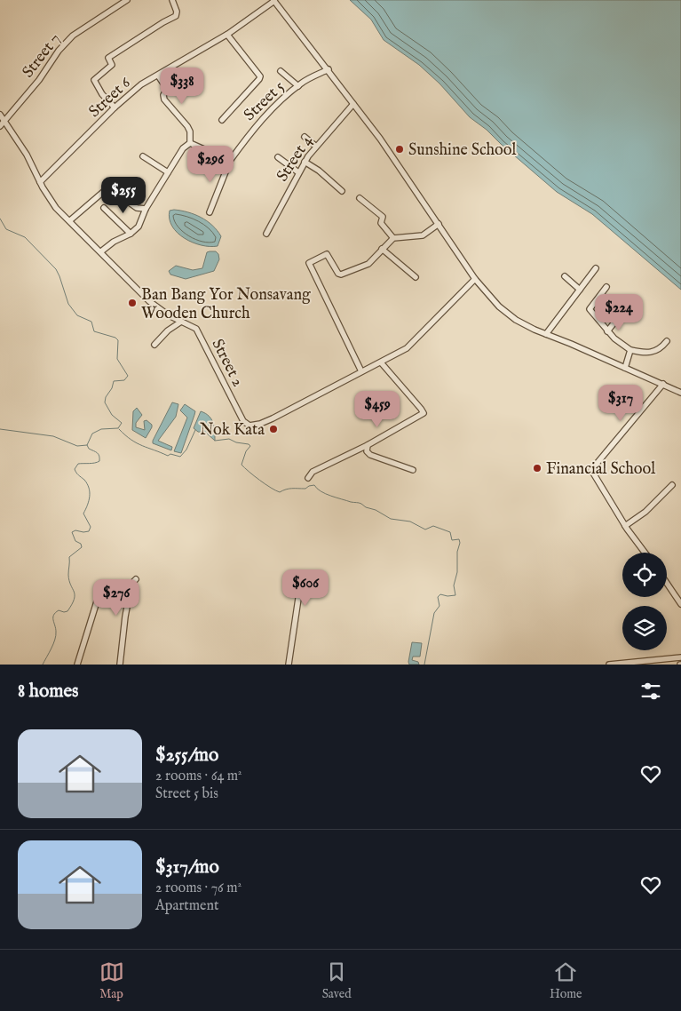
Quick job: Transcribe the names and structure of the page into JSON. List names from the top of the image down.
{
  "streets": {
    "street": [
      "Street 7",
      "Street 6",
      "Street 5",
      "Street 4",
      "Street 2"
    ]
  },
  "crossings": [
    ["Street 7", "Street 2"],
    ["Street 6", "Street 2"]
  ],
  "places": [
    "Sunshine School",
    "Ban Bang Yor Nonsavang Wooden Church",
    "Nok Kata",
    "Financial School"
  ],
  "page": {
    "price": [
      "$338",
      "$296",
      "$255",
      "$224",
      "$317",
      "$459",
      "$606",
      "$276"
    ],
    "heading": "8 homes",
    "list": [
      {
        "name": "$255/mo",
        "note": "2 rooms · 64 m² · Street 5 bis"
      },
      {
        "name": "$317/mo",
        "note": "2 rooms · 76 m² · Apartment"
      }
    ],
    "tabs": ["Map", "Saved", "Home"]
  }
}
